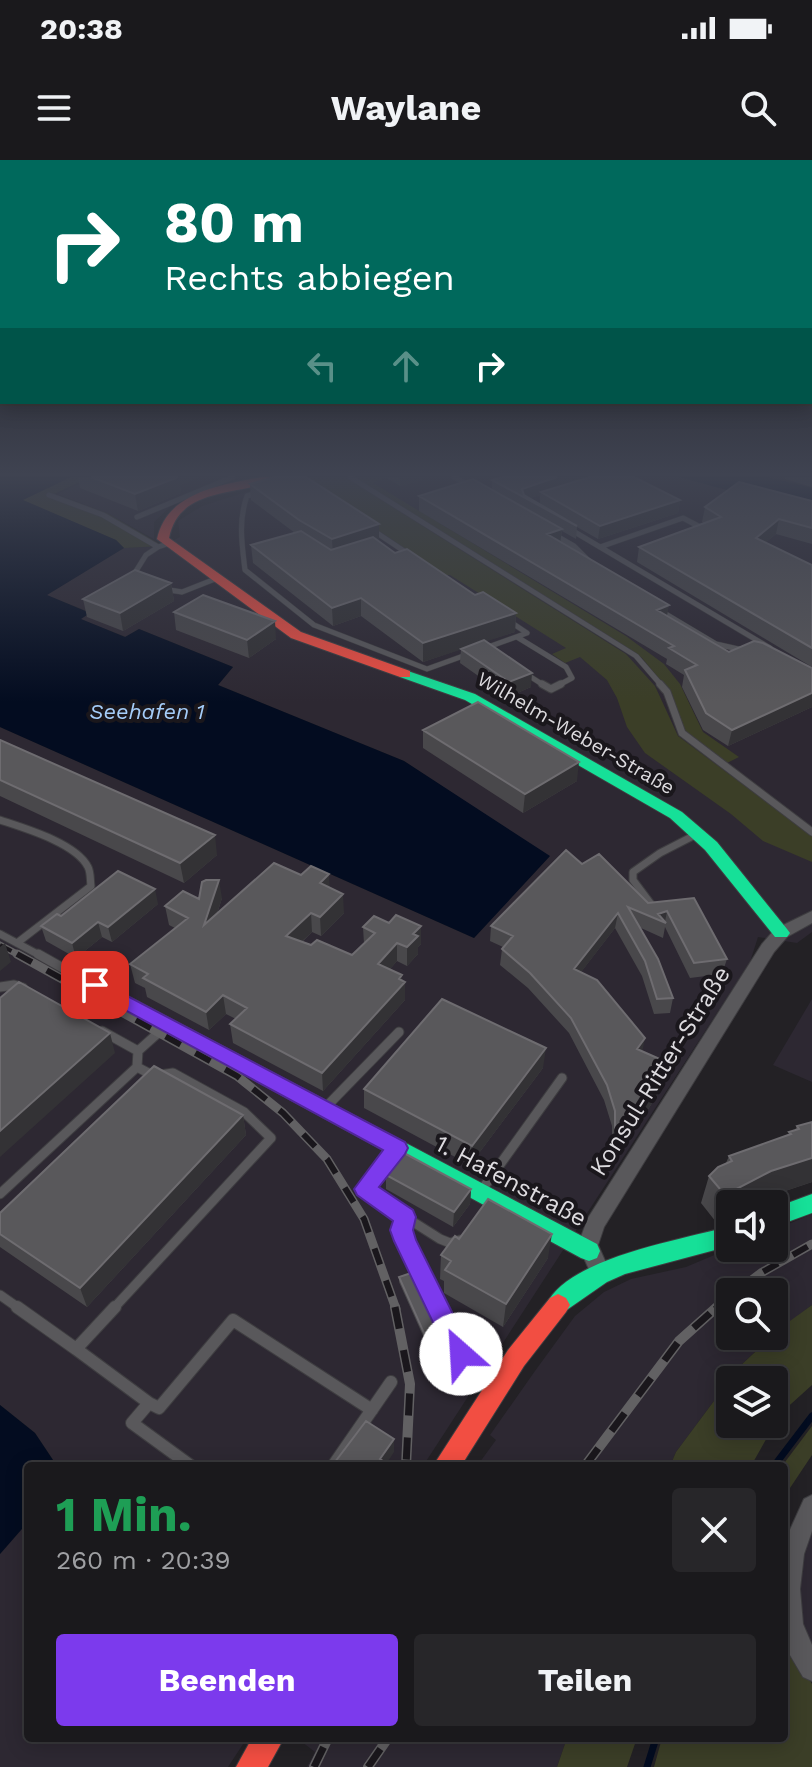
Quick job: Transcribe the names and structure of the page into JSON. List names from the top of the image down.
{
  "streets": {
    "street": ["Wilhelm-Weber-Straße", "Konsul-Ritter-Straße", "1. Hafenstraße"]
  },
  "crossings": [
    ["Wilhelm-Weber-Straße", "Konsul-Ritter-Straße"],
    ["Konsul-Ritter-Straße", "1. Hafenstraße"]
  ],
  "water": ["Seehafen 1"],
  "page": {
    "status": "20:38",
    "header": "Waylane",
    "turn": ["80 m", "Rechts abbiegen"],
    "heading": ["1 Min.", "260 m · 20:39"],
    "buttons": ["Beenden", "Teilen"]
  }
}
